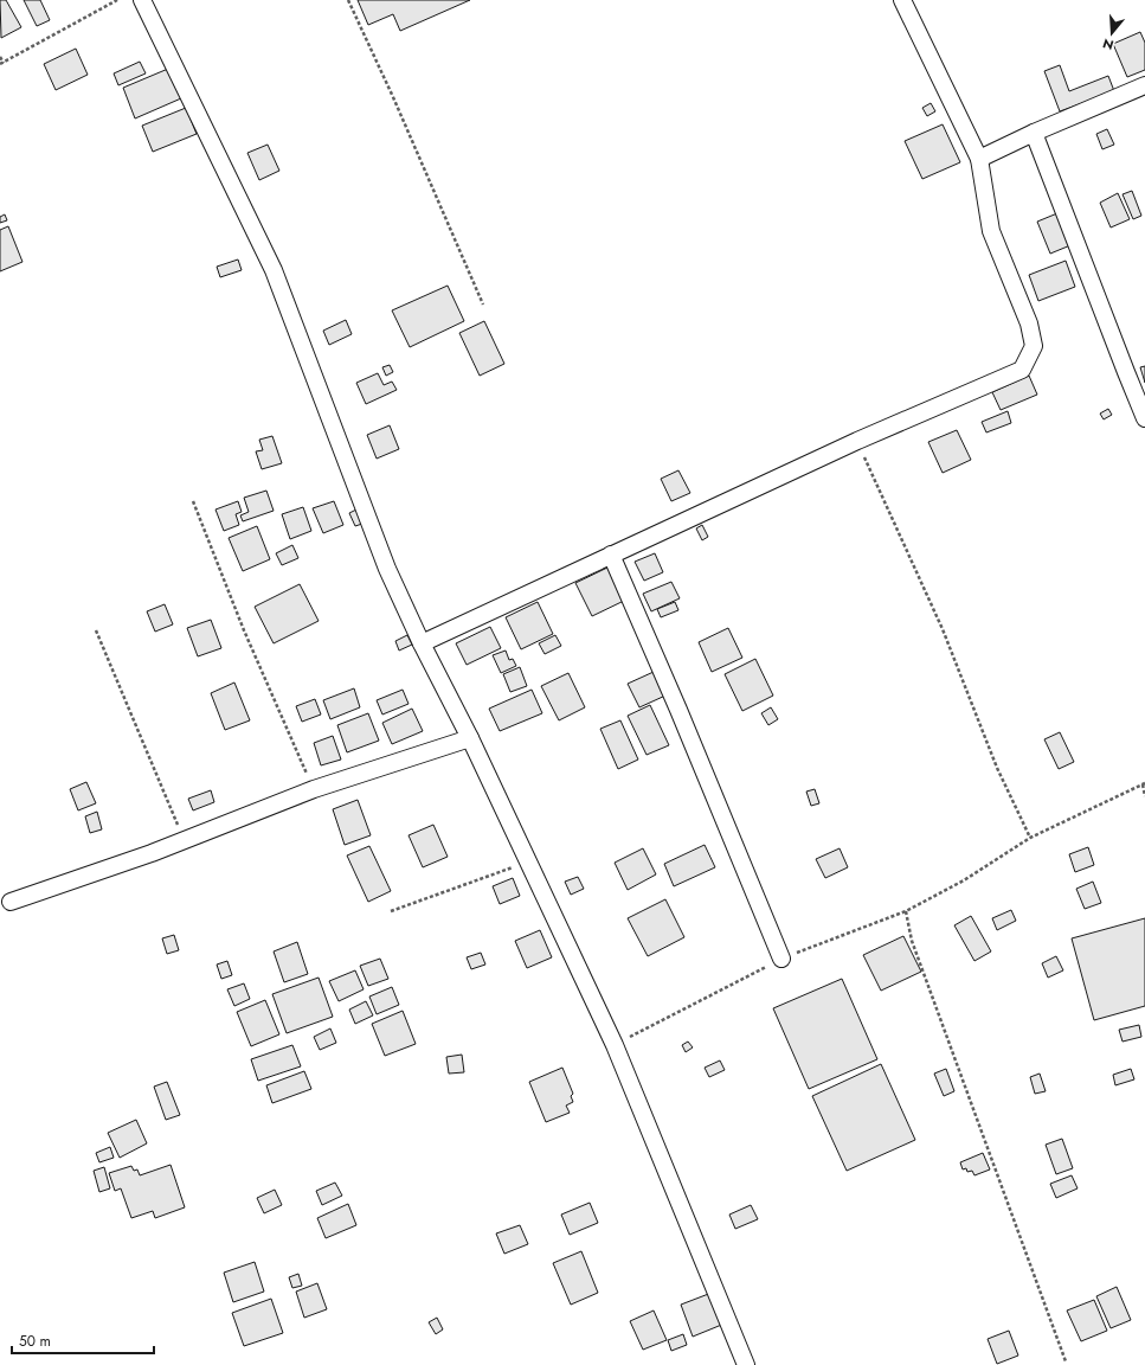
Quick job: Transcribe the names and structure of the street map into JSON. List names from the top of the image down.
{
  "scale_bar": "50 m",
  "north": "bottom"
}
